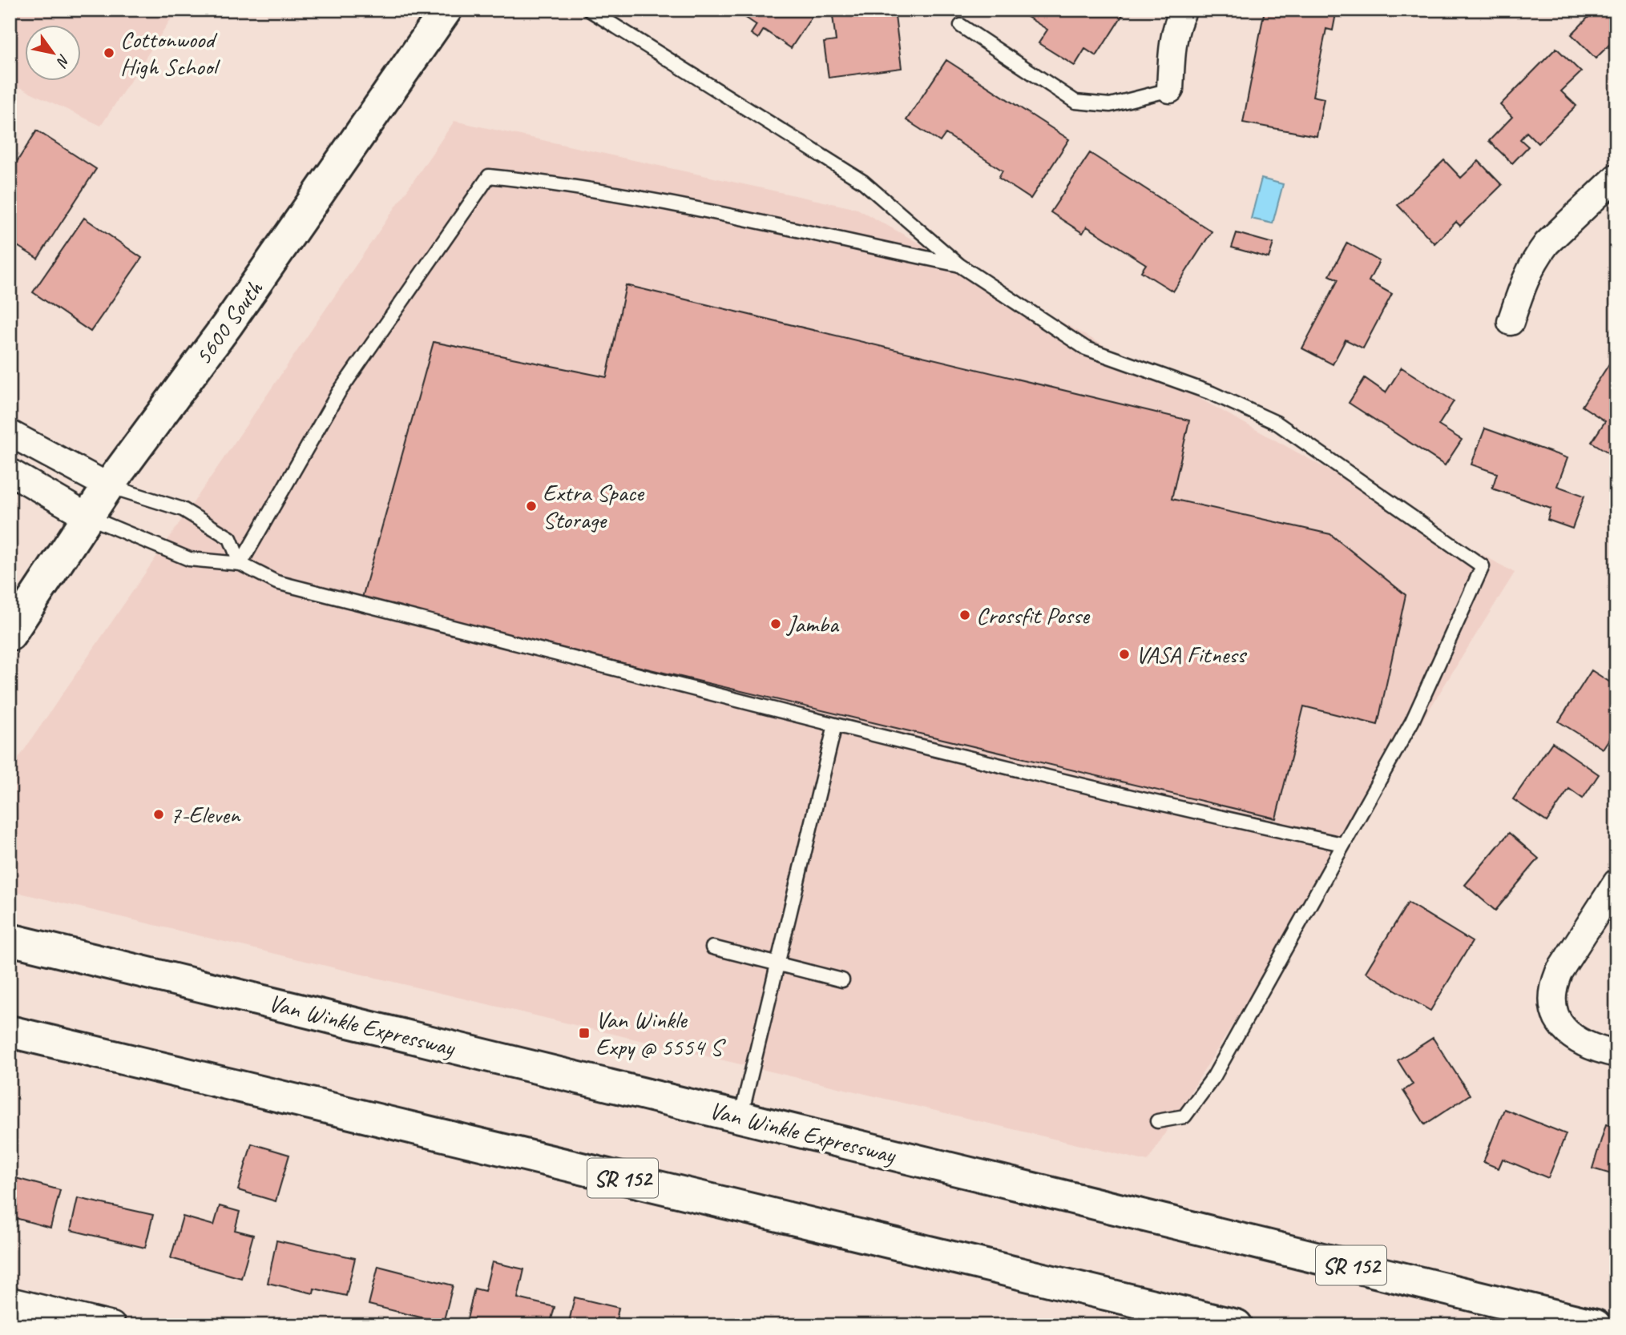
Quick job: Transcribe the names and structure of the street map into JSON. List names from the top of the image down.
{
  "streets": {
    "main road": ["5600 South", "Van Winkle Expressway", "SR 152"]
  },
  "places": {
    "other": [
      "Cottonwood High School",
      "Extra Space Storage",
      "Crossfit Posse",
      "Jamba",
      "VASA Fitness",
      "7-Eleven"
    ],
    "transit": ["Van Winkle Expy @ 5554 S"]
  },
  "north": "bottom right"
}
